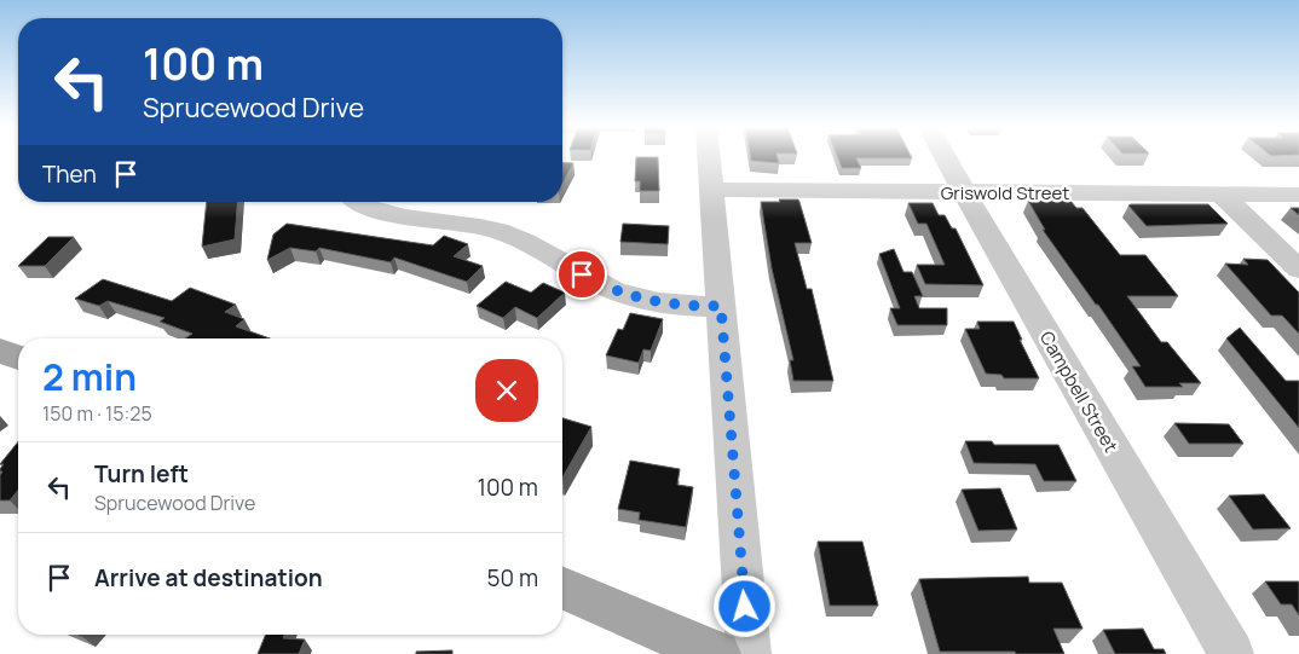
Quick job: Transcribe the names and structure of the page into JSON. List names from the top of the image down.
{
  "streets": {
    "street": ["Griswold Street", "Campbell Street"]
  },
  "crossings": [
    ["Griswold Street", "Campbell Street"]
  ],
  "page": {
    "turn": ["100 m", "Sprucewood Drive"],
    "then": "Then",
    "heading": ["2 min", "150 m · 15:25"],
    "list": [
      {
        "name": "Turn left",
        "note": "Sprucewood Drive",
        "value": "100 m"
      },
      {
        "name": "Arrive at destination",
        "value": "50 m"
      }
    ]
  }
}
